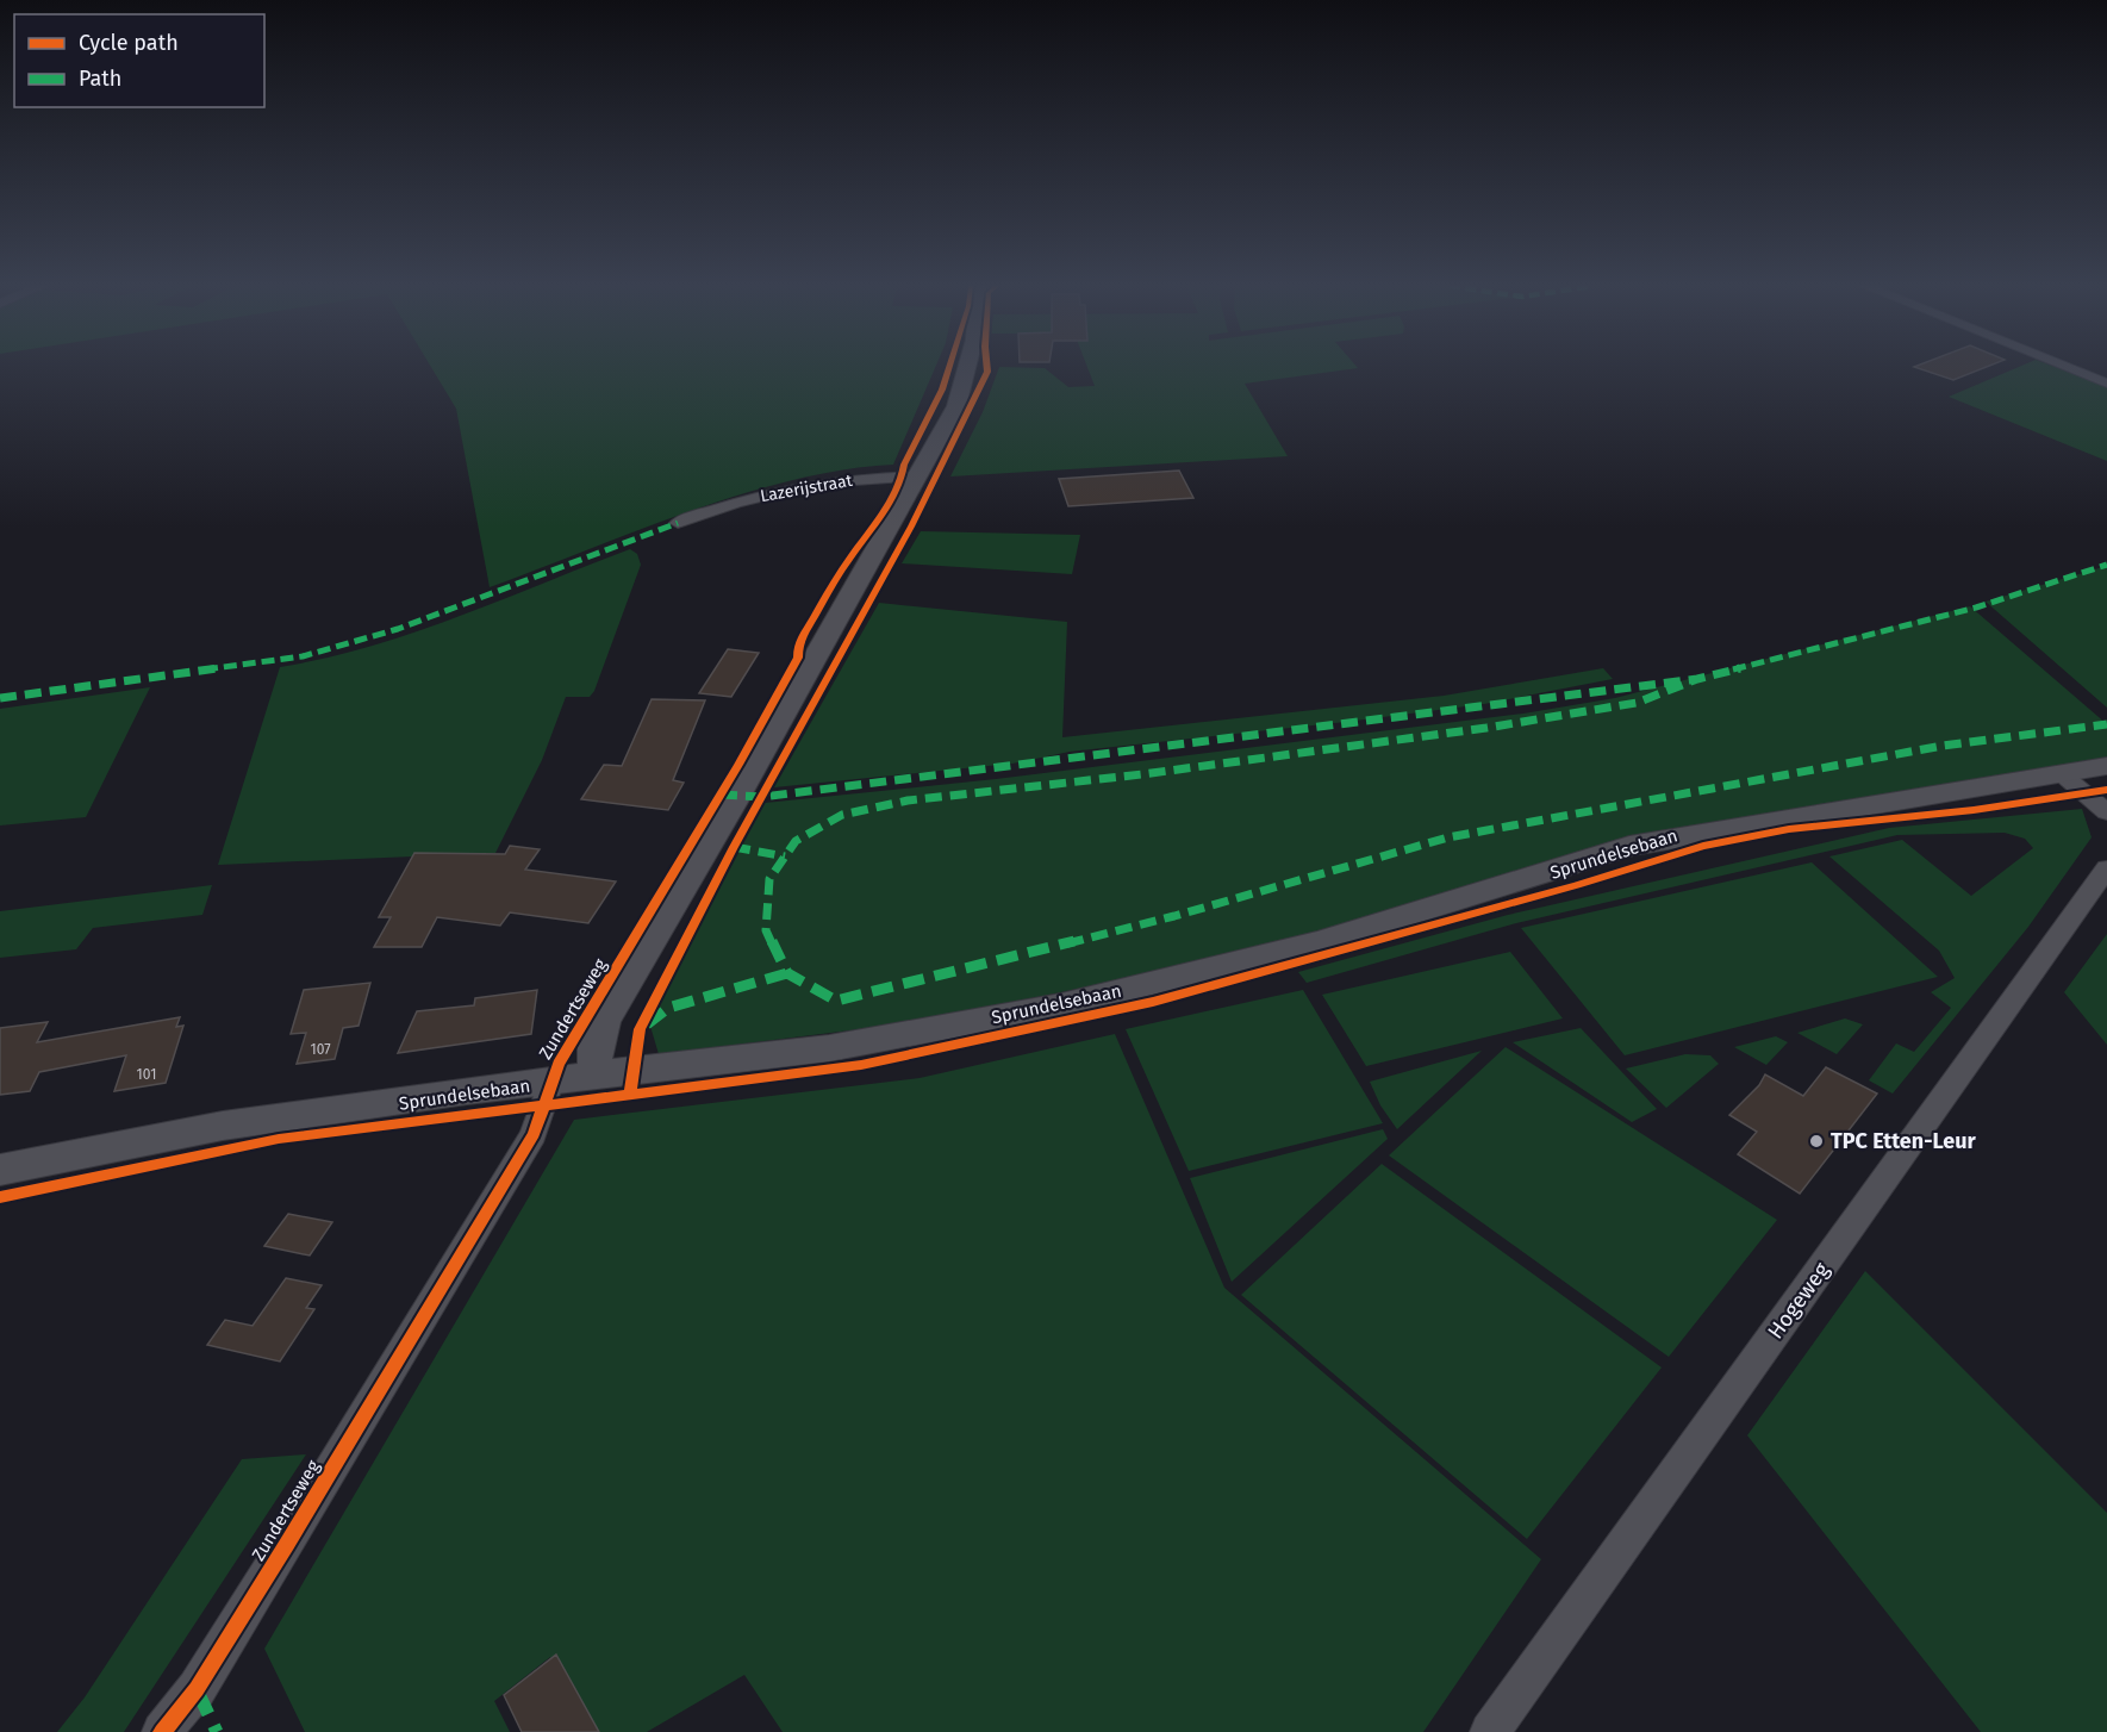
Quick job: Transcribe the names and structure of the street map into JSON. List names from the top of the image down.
{
  "streets": {
    "street": [
      "Lazerijstraat",
      "Sprundelsebaan",
      "Zundertseweg",
      "Hogeweg"
    ]
  },
  "crossings": [
    ["Lazerijstraat", "Zundertseweg"],
    ["Sprundelsebaan", "Zundertseweg"]
  ],
  "places": ["TPC Etten-Leur"],
  "house_numbers": ["107", "101"],
  "legend": ["Cycle path", "Path"]
}
